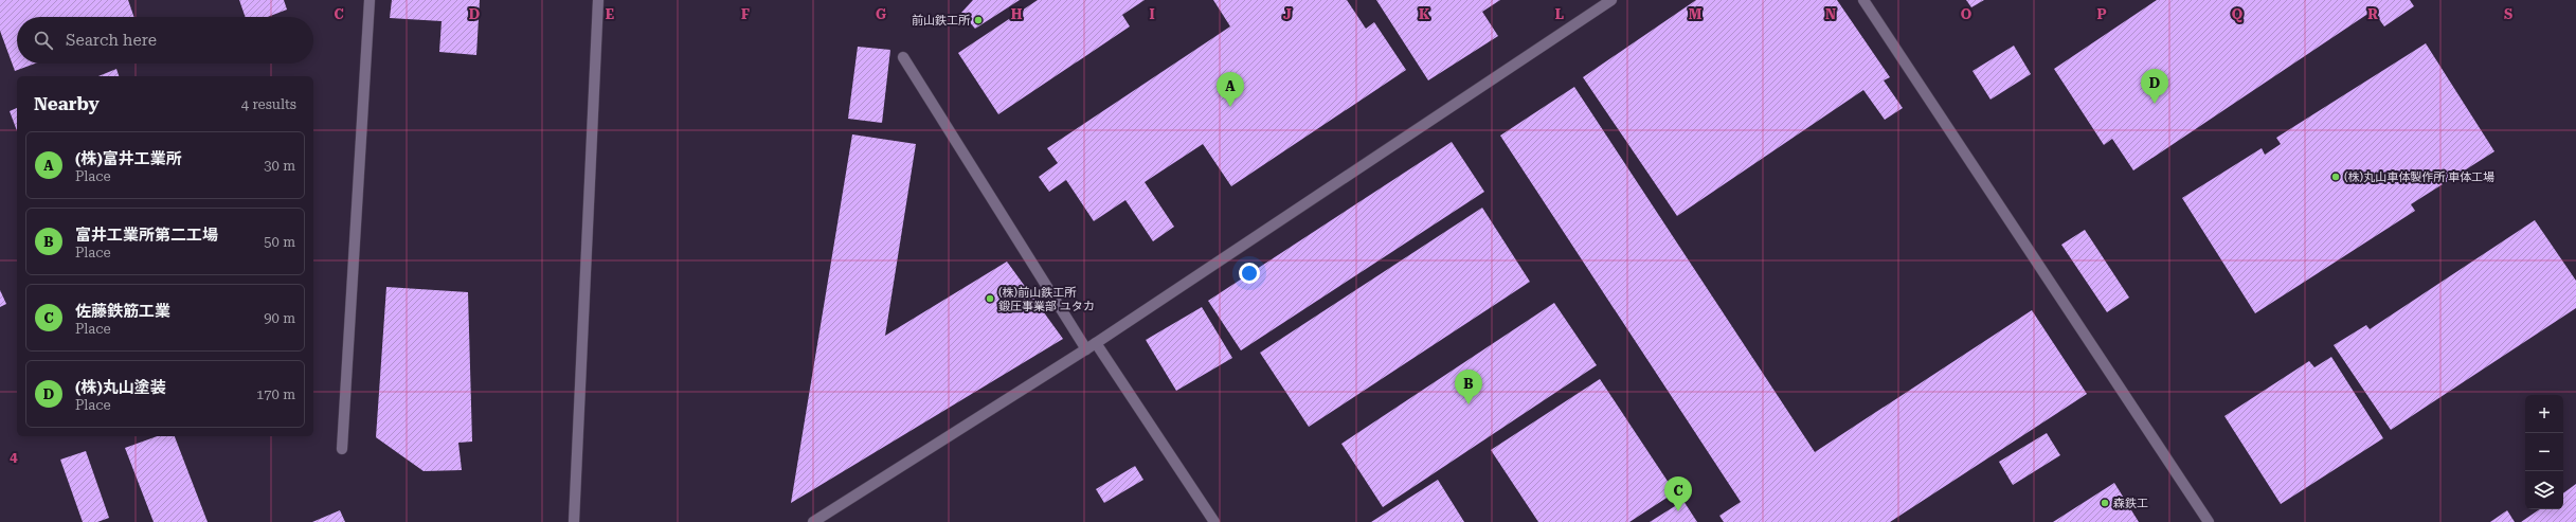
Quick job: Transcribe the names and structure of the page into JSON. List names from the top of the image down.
{
  "places": [
    "前山鉄工所",
    "(株)丸山車体製作所 車体工場",
    "(株)前山鉄工所 鍛圧事業部 ユタカ",
    "森鉄工"
  ],
  "page": {
    "search": "Search here",
    "pins": [
      "D",
      "A",
      "B",
      "C"
    ],
    "heading": ["Nearby", "4 results"],
    "list": [
      {
        "mark": "A",
        "name": "(株)富井工業所",
        "note": "Place",
        "value": "30 m"
      },
      {
        "mark": "B",
        "name": "富井工業所第二工場",
        "note": "Place",
        "value": "50 m"
      },
      {
        "mark": "C",
        "name": "佐藤鉄筋工業",
        "note": "Place",
        "value": "90 m"
      },
      {
        "mark": "D",
        "name": "(株)丸山塗装",
        "note": "Place",
        "value": "170 m"
      }
    ],
    "map_buttons": ["+", "−"]
  },
  "grid": {
    "columns": [
      "C",
      "D",
      "E",
      "F",
      "G",
      "H",
      "I",
      "J",
      "K",
      "L",
      "M",
      "N",
      "O",
      "P",
      "Q",
      "R",
      "S"
    ],
    "rows": ["4"]
  }
}
